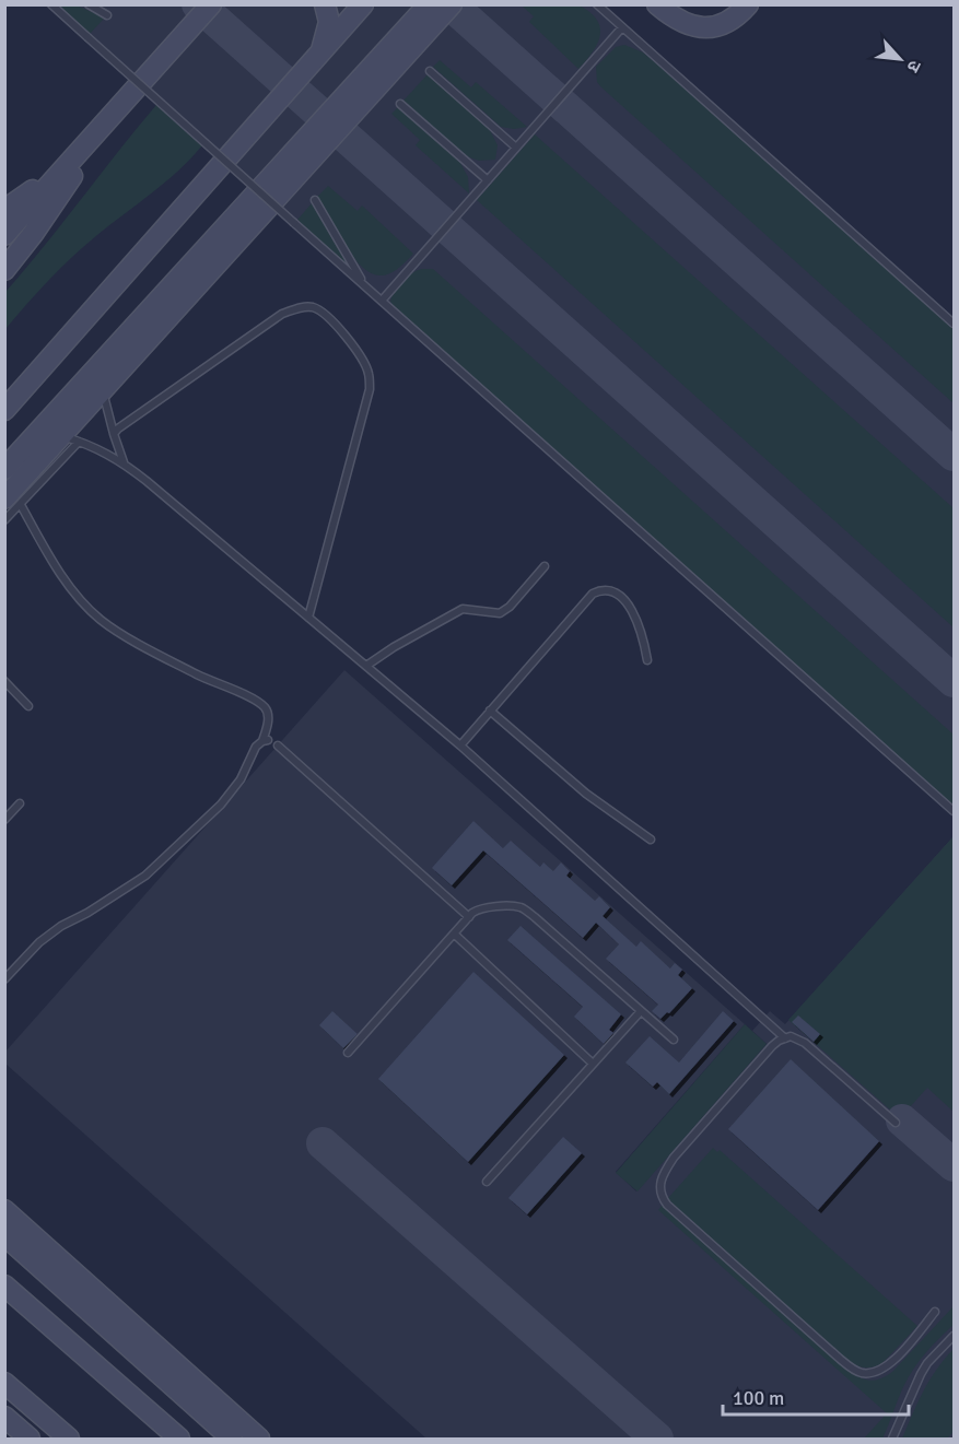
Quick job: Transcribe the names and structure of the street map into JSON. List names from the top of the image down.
{
  "scale_bar": "100 m",
  "north": "bottom right"
}
